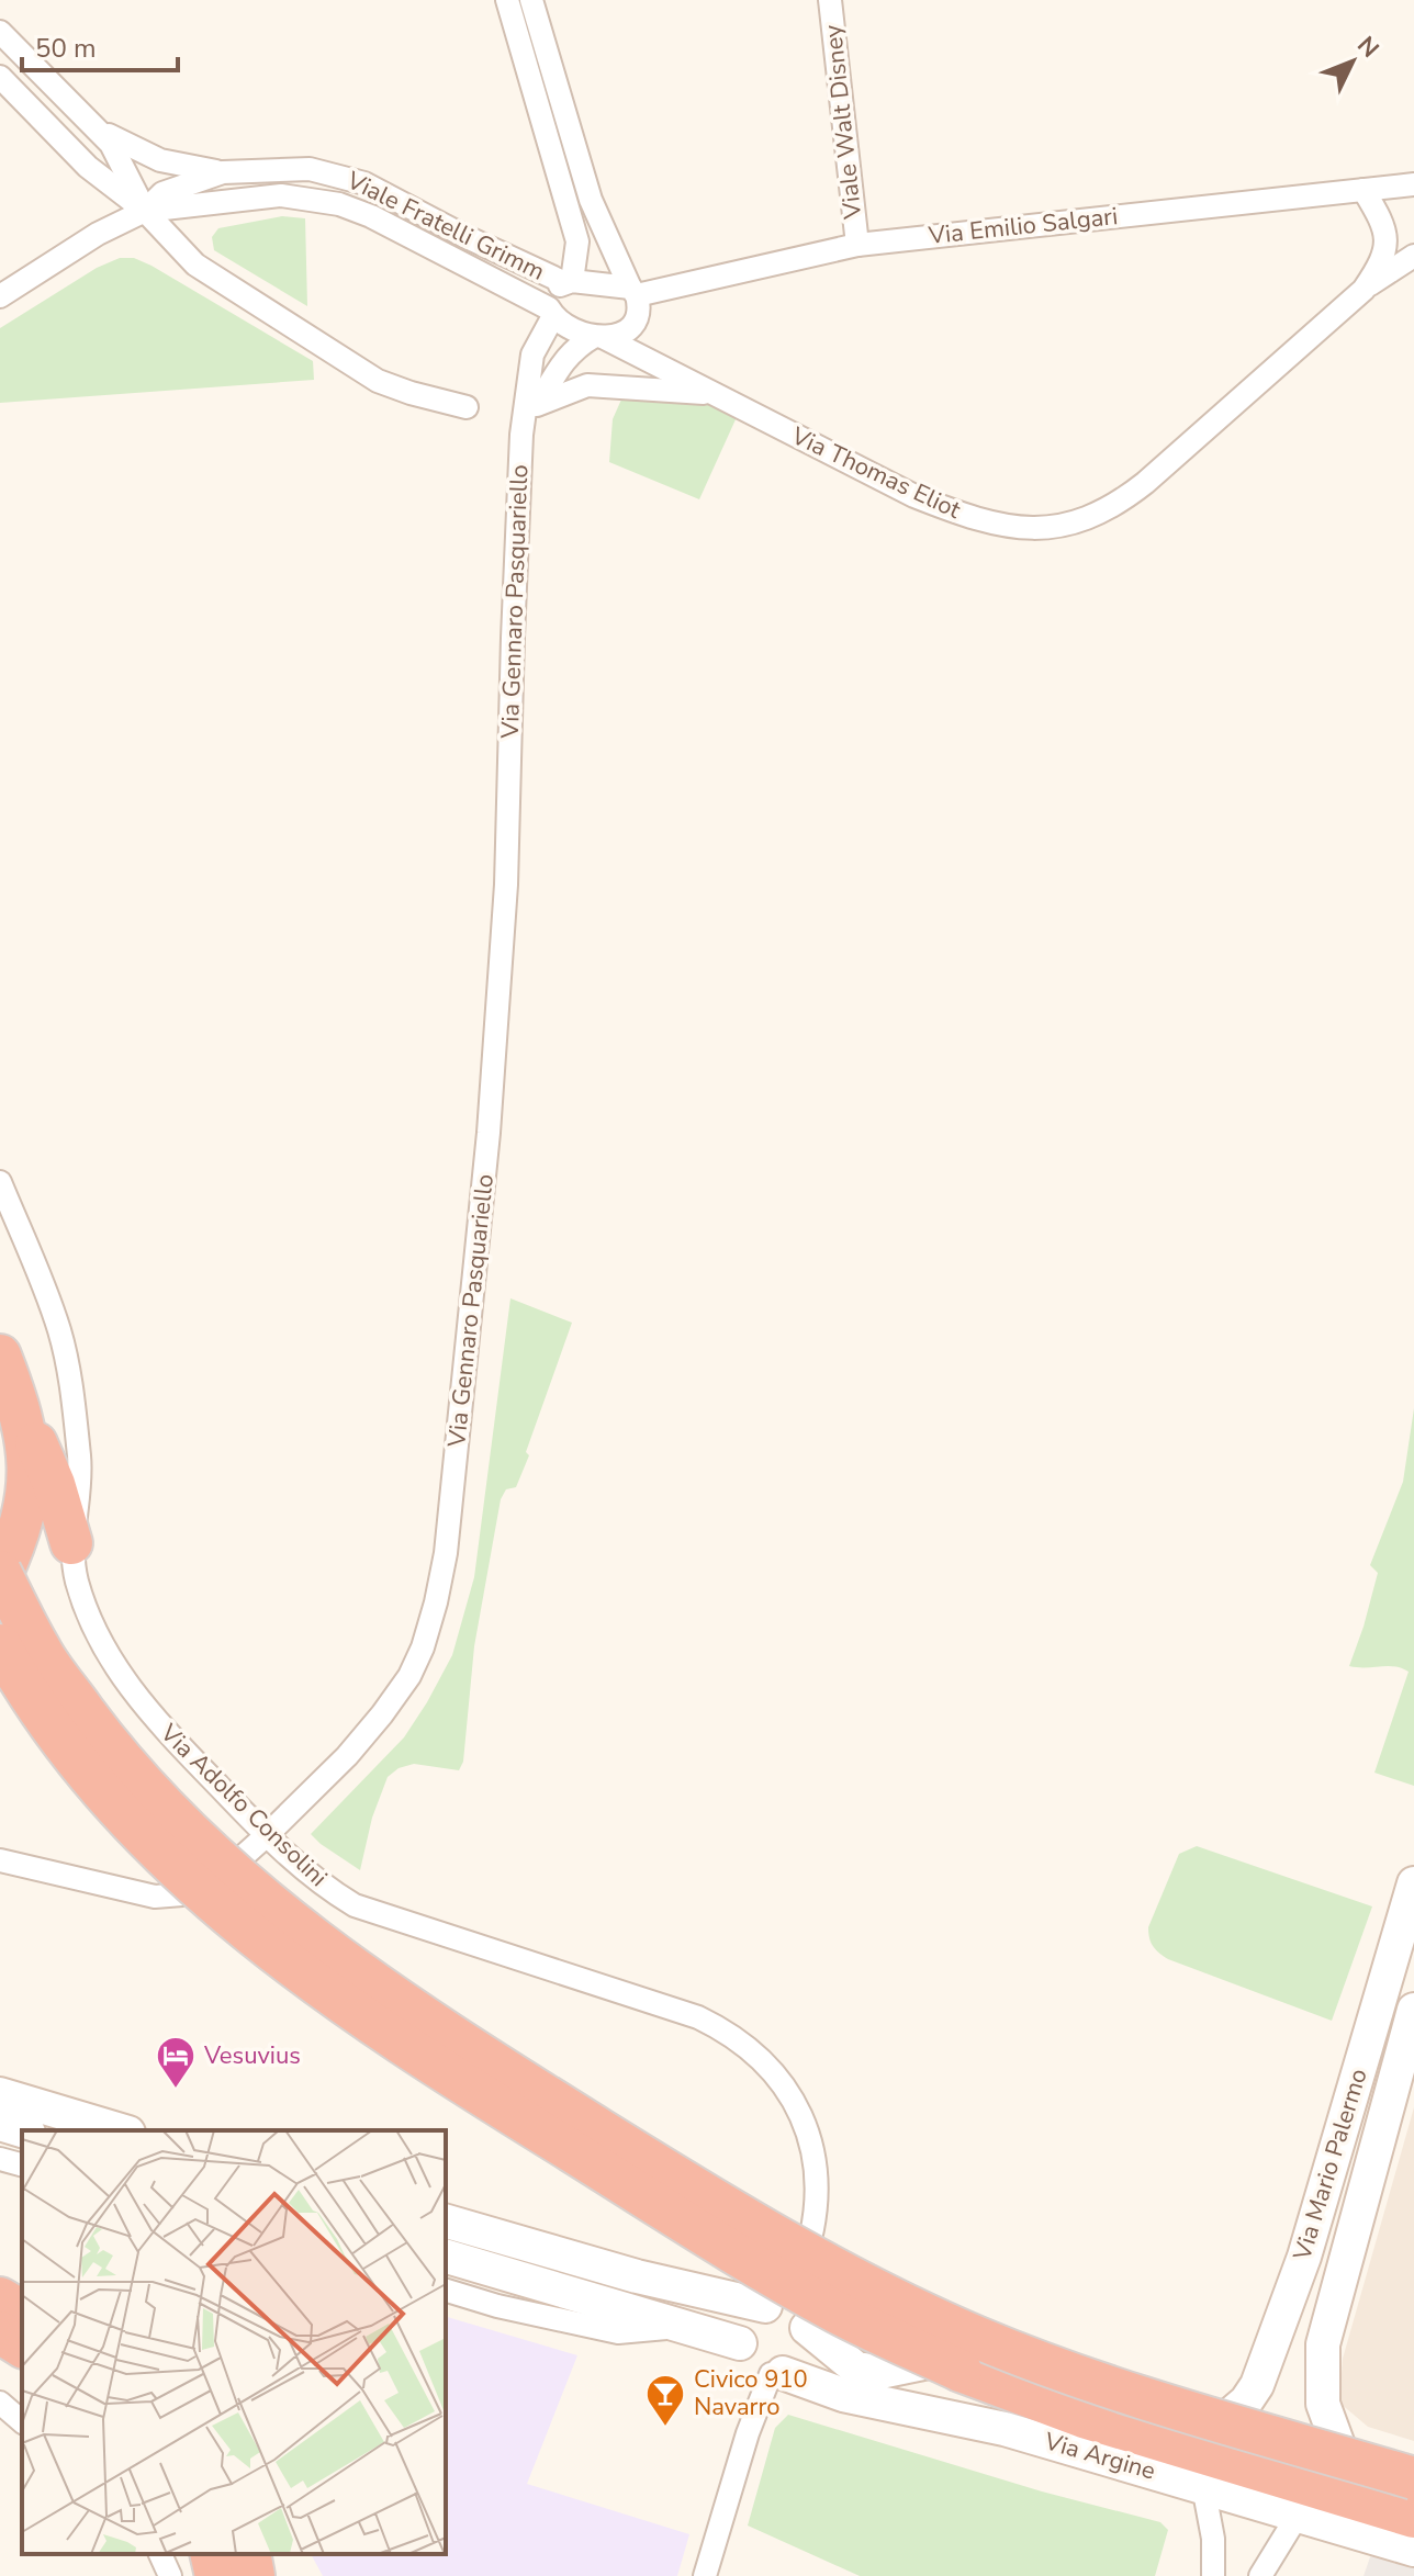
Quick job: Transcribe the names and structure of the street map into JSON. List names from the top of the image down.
{
  "streets": {
    "street": [
      "Viale Walt Disney",
      "Viale Fratelli Grimm",
      "Via Emilio Salgari",
      "Via Thomas Eliot",
      "Via Gennaro Pasquariello",
      "Via Adolfo Consolini",
      "Via Mario Palermo",
      "Via Argine"
    ]
  },
  "crossings": [
    ["Viale Walt Disney", "Via Emilio Salgari"],
    ["Viale Fratelli Grimm", "Via Emilio Salgari"],
    ["Viale Fratelli Grimm", "Via Thomas Eliot"],
    ["Viale Fratelli Grimm", "Via Gennaro Pasquariello"],
    ["Via Emilio Salgari", "Via Thomas Eliot"],
    ["Via Gennaro Pasquariello", "Via Adolfo Consolini"],
    ["Via Adolfo Consolini", "Via Argine"]
  ],
  "places": {
    "hotel": ["Vesuvius"],
    "bar": ["Civico 910 Navarro"]
  },
  "scale_bar": "50 m",
  "north": "top right"
}
